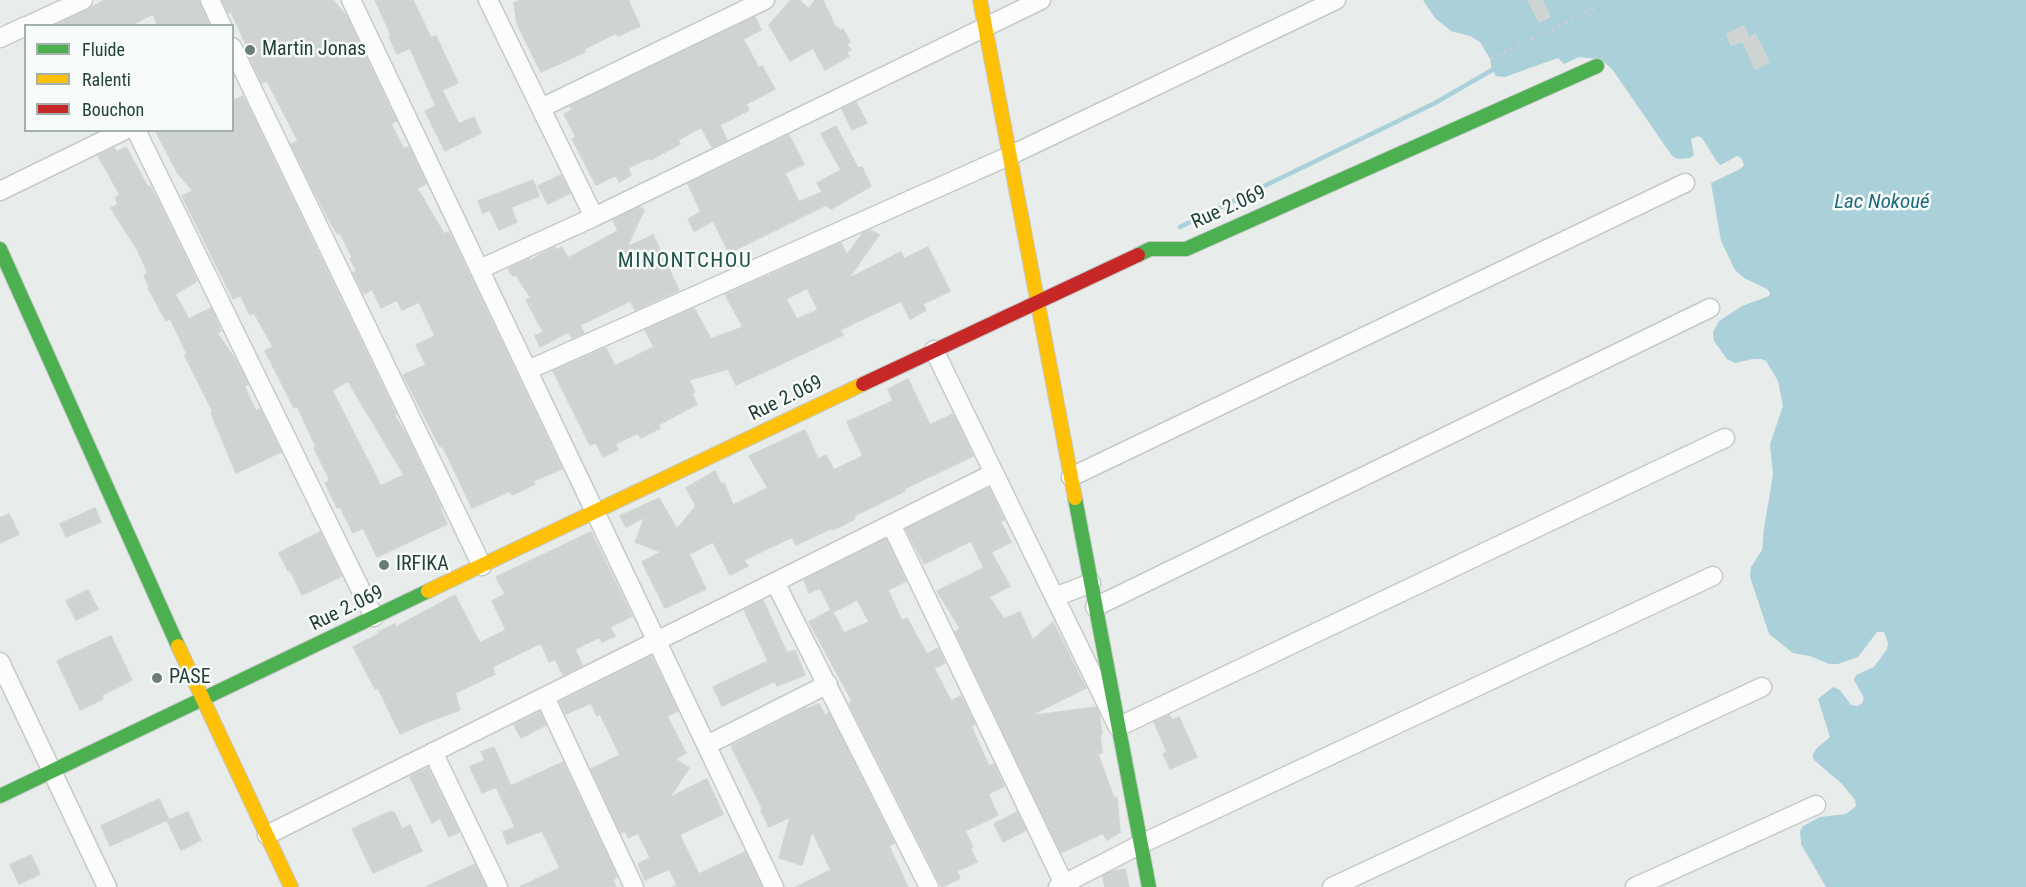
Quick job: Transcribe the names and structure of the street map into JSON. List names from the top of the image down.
{
  "streets": {
    "street": ["Rue 2.069"]
  },
  "districts": ["MINONTCHOU"],
  "water": ["Lac Nokoué"],
  "places": ["Martin Jonas", "IRFIKA", "PASE"],
  "legend": ["Fluide", "Ralenti", "Bouchon"]
}
